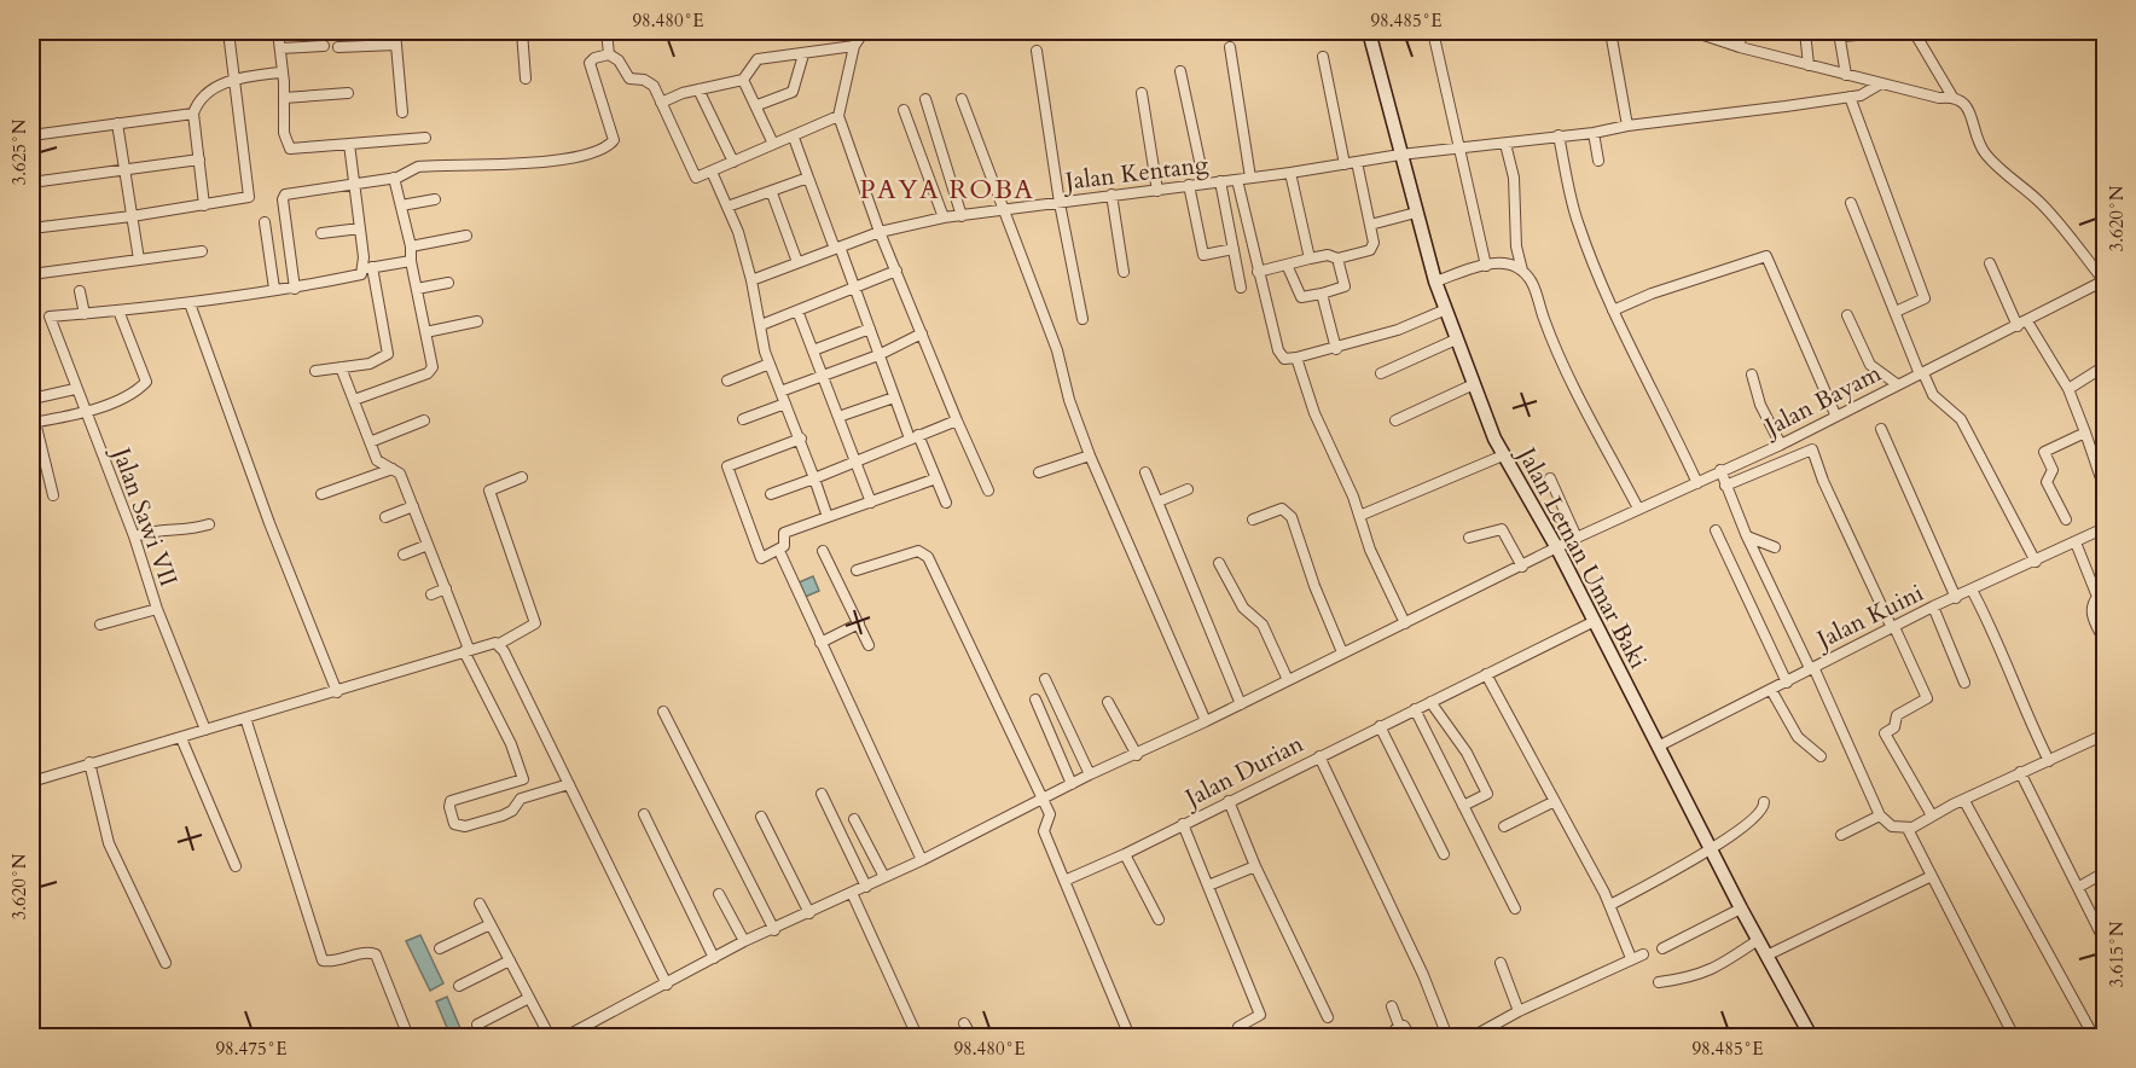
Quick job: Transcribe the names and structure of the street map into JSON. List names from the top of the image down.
{
  "streets": {
    "street": [
      "Jalan Kentang",
      "Jalan Bayam",
      "Jalan Sawi VII",
      "Jalan Letnan Umar Baki",
      "Jalan Kuini",
      "Jalan Durian"
    ]
  },
  "crossings": [
    ["Jalan Kentang", "Jalan Letnan Umar Baki"],
    ["Jalan Bayam", "Jalan Letnan Umar Baki"],
    ["Jalan Letnan Umar Baki", "Jalan Kuini"],
    ["Jalan Letnan Umar Baki", "Jalan Durian"]
  ],
  "districts": ["PAYA ROBA"],
  "coordinates": [
    "98.480°E",
    "98.485°E",
    "3.625°N",
    "3.620°N",
    "3.615°N",
    "98.475°E"
  ]
}
